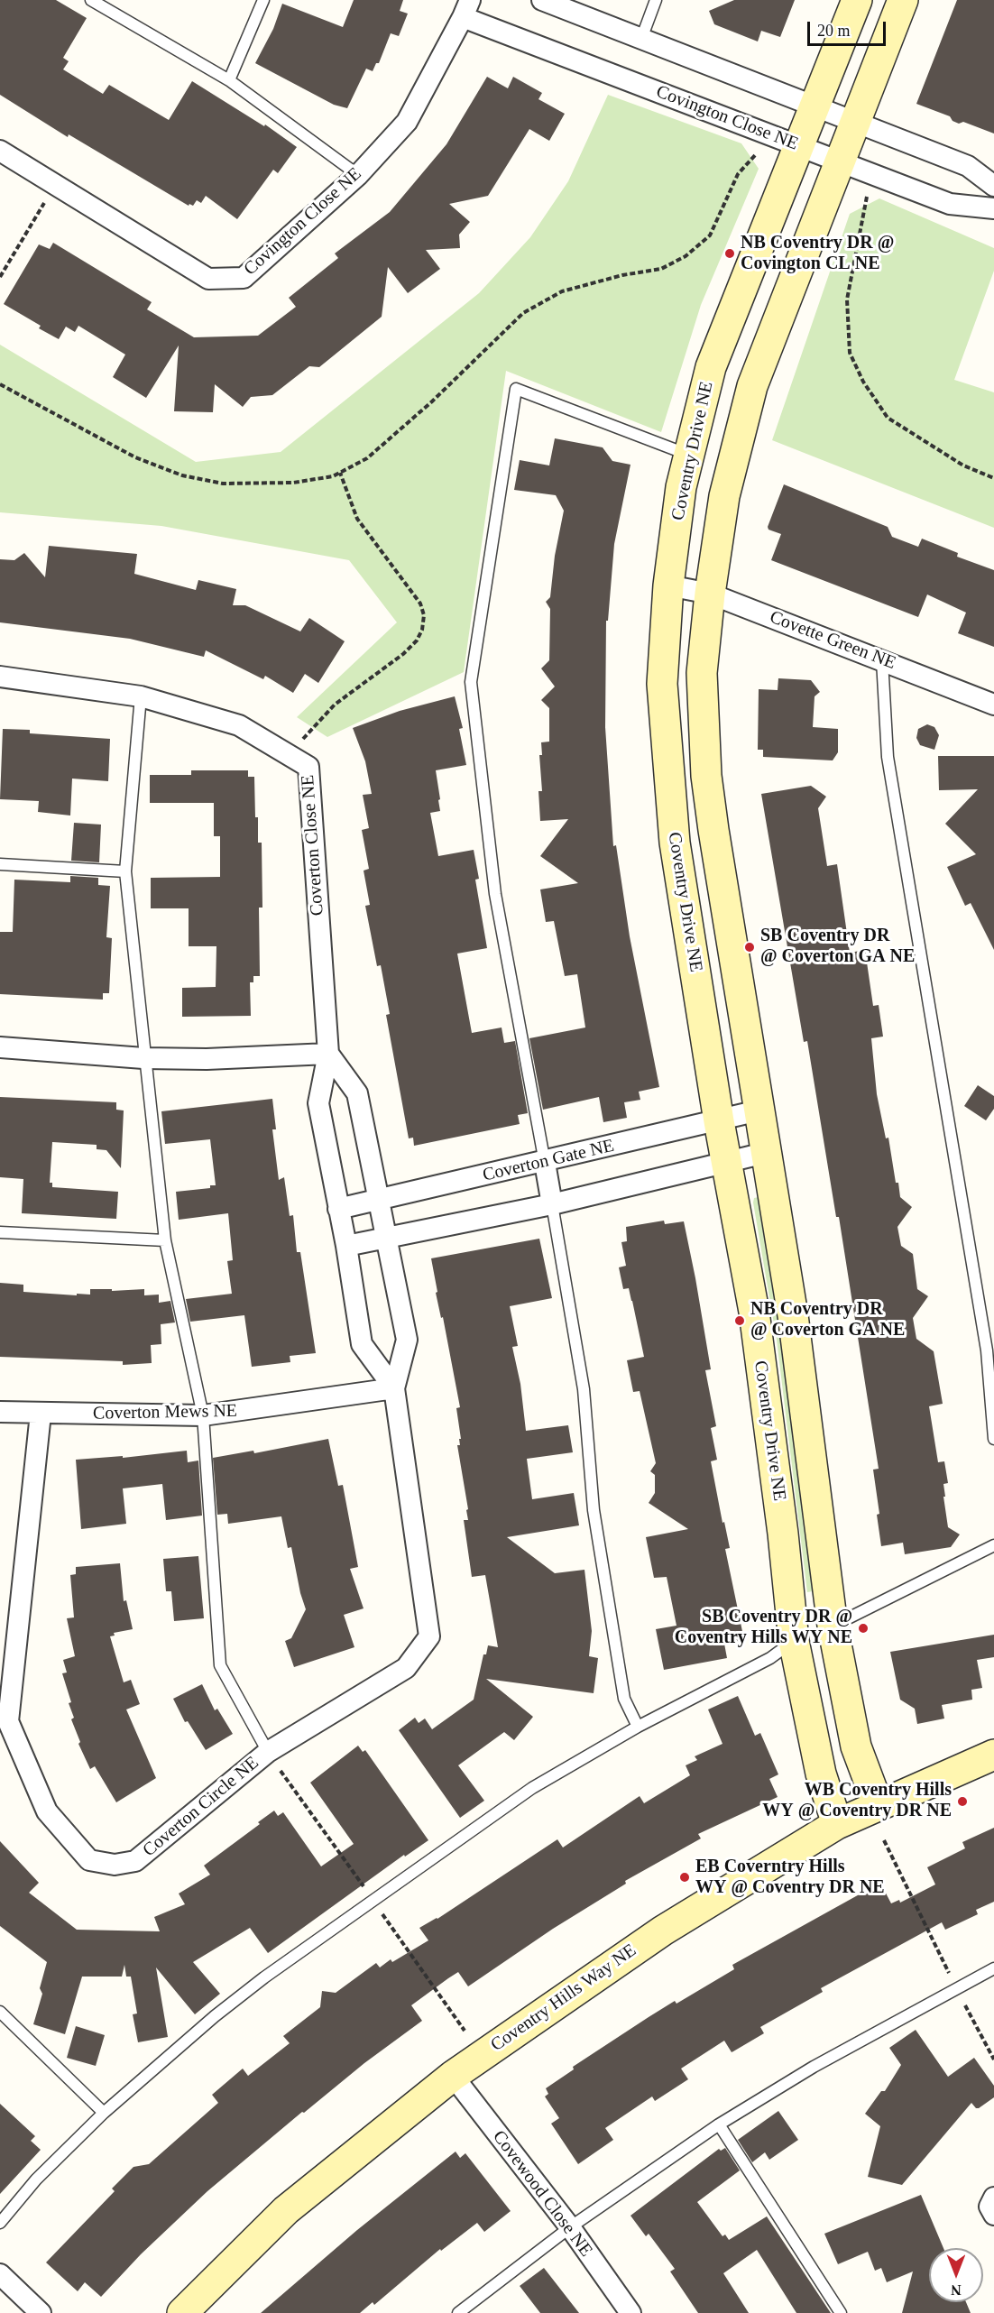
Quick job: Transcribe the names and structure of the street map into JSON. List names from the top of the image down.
{
  "streets": {
    "street": [
      "Covington Close NE",
      "Coventry Drive NE",
      "Covette Green NE",
      "Coverton Close NE",
      "Coverton Gate NE",
      "Coverton Mews NE",
      "Coverton Circle NE",
      "Coventry Hills Way NE",
      "Covewood Close NE"
    ]
  },
  "crossings": [
    ["Covington Close NE", "Coventry Drive NE"],
    ["Coventry Drive NE", "Covette Green NE"],
    ["Coventry Drive NE", "Coverton Gate NE"],
    ["Coventry Drive NE", "Coventry Hills Way NE"],
    ["Coverton Close NE", "Coverton Gate NE"],
    ["Coverton Close NE", "Coverton Circle NE"],
    ["Coverton Gate NE", "Coverton Circle NE"],
    ["Coverton Mews NE", "Coverton Circle NE"],
    ["Coventry Hills Way NE", "Covewood Close NE"]
  ],
  "places": [
    "NB Coventry DR @ Covington CL NE",
    "SB Coventry DR @ Coverton GA NE",
    "NB Coventry DR @ Coverton GA NE",
    "SB Coventry DR @ Coventry Hills WY NE",
    "WB Coventry Hills WY @ Coventry DR NE",
    "EB Coverntry Hills WY @ Coventry DR NE"
  ],
  "scale_bar": "20 m",
  "north": "bottom"
}
